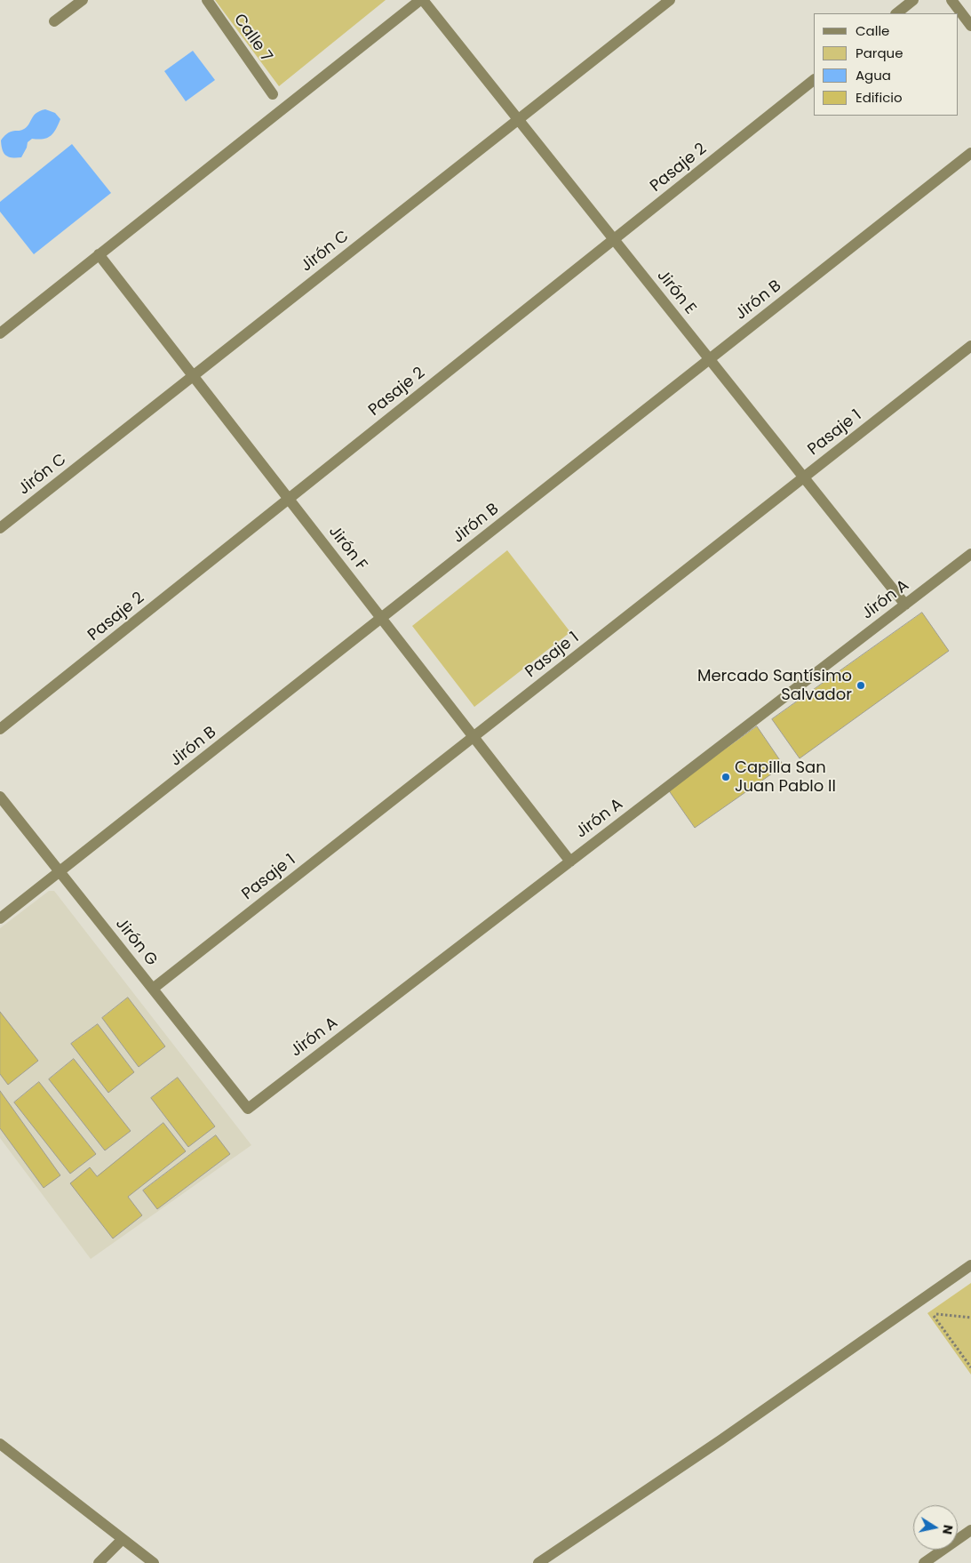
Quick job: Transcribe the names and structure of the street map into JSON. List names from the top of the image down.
{
  "streets": {
    "street": [
      "Calle 7",
      "Pasaje 2",
      "Jirón C",
      "Jirón E",
      "Jirón B",
      "Pasaje 1",
      "Jirón F",
      "Jirón A",
      "Jirón G"
    ]
  },
  "crossings": [
    ["Pasaje 2", "Jirón E"],
    ["Pasaje 2", "Jirón F"],
    ["Jirón C", "Jirón E"],
    ["Jirón C", "Jirón F"],
    ["Jirón E", "Jirón B"],
    ["Jirón E", "Pasaje 1"],
    ["Jirón E", "Jirón A"],
    ["Jirón B", "Jirón F"],
    ["Jirón B", "Jirón G"],
    ["Pasaje 1", "Jirón F"],
    ["Pasaje 1", "Jirón G"],
    ["Jirón F", "Jirón A"],
    ["Jirón A", "Jirón G"]
  ],
  "places": ["Mercado Santísimo Salvador", "Capilla San Juan Pablo II"],
  "legend": [
    "Calle",
    "Parque",
    "Agua",
    "Edificio"
  ],
  "north": "right"
}
